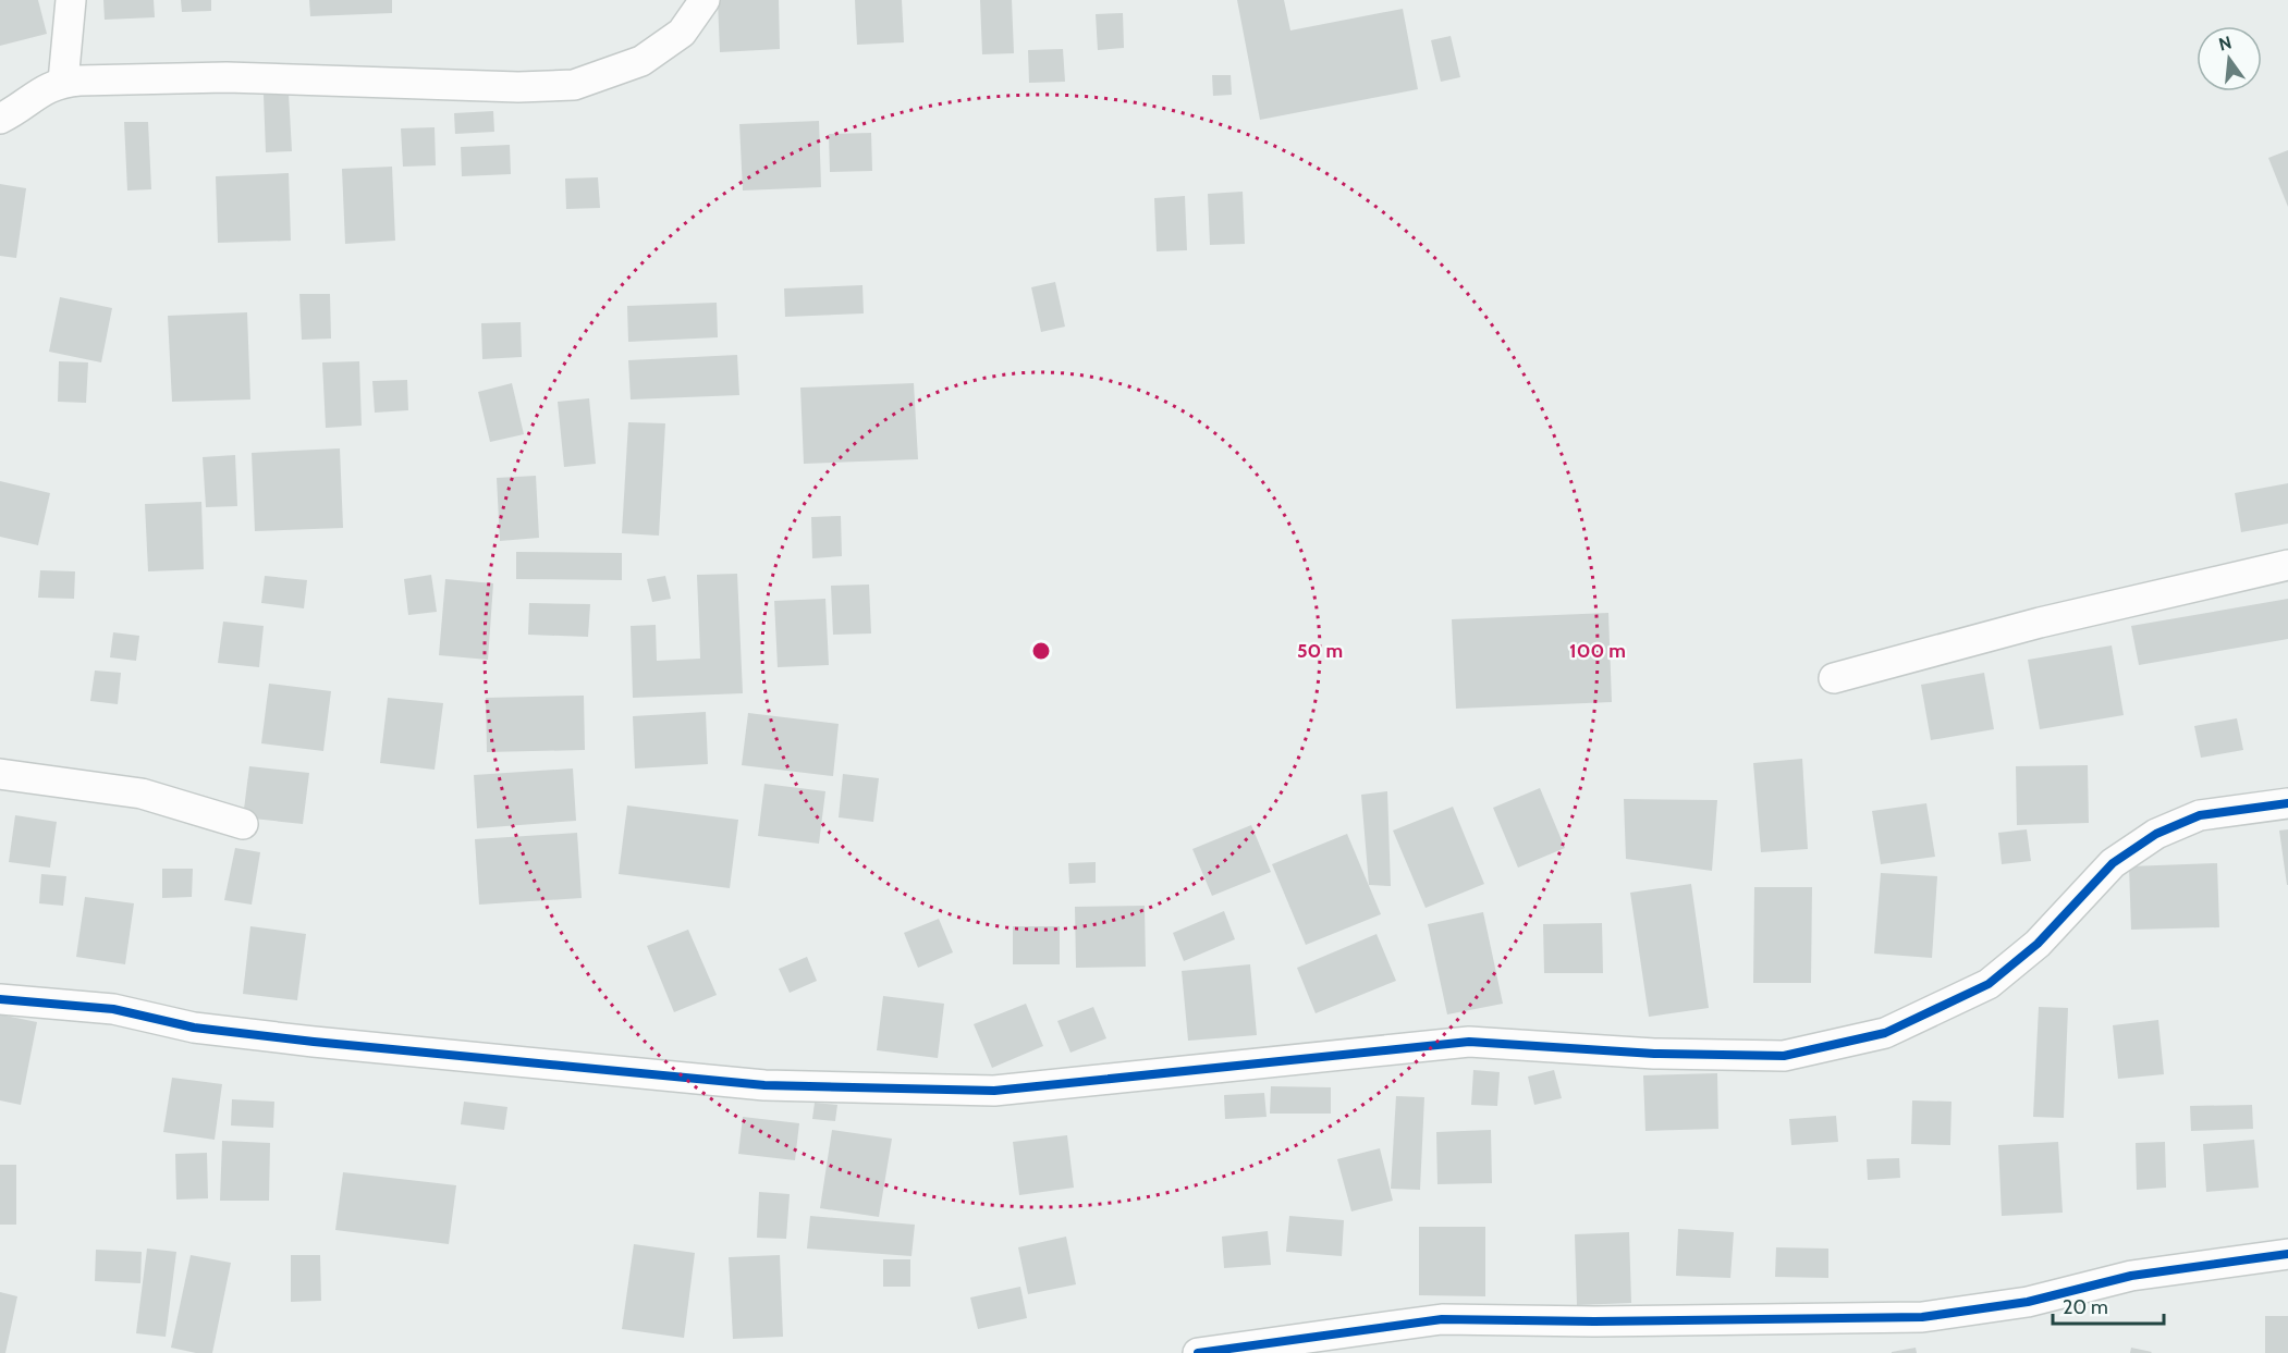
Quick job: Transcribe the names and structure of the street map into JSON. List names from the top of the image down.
{
  "scale_bar": "20 m",
  "north": "top",
  "rings": ["50 m", "100 m"]
}
